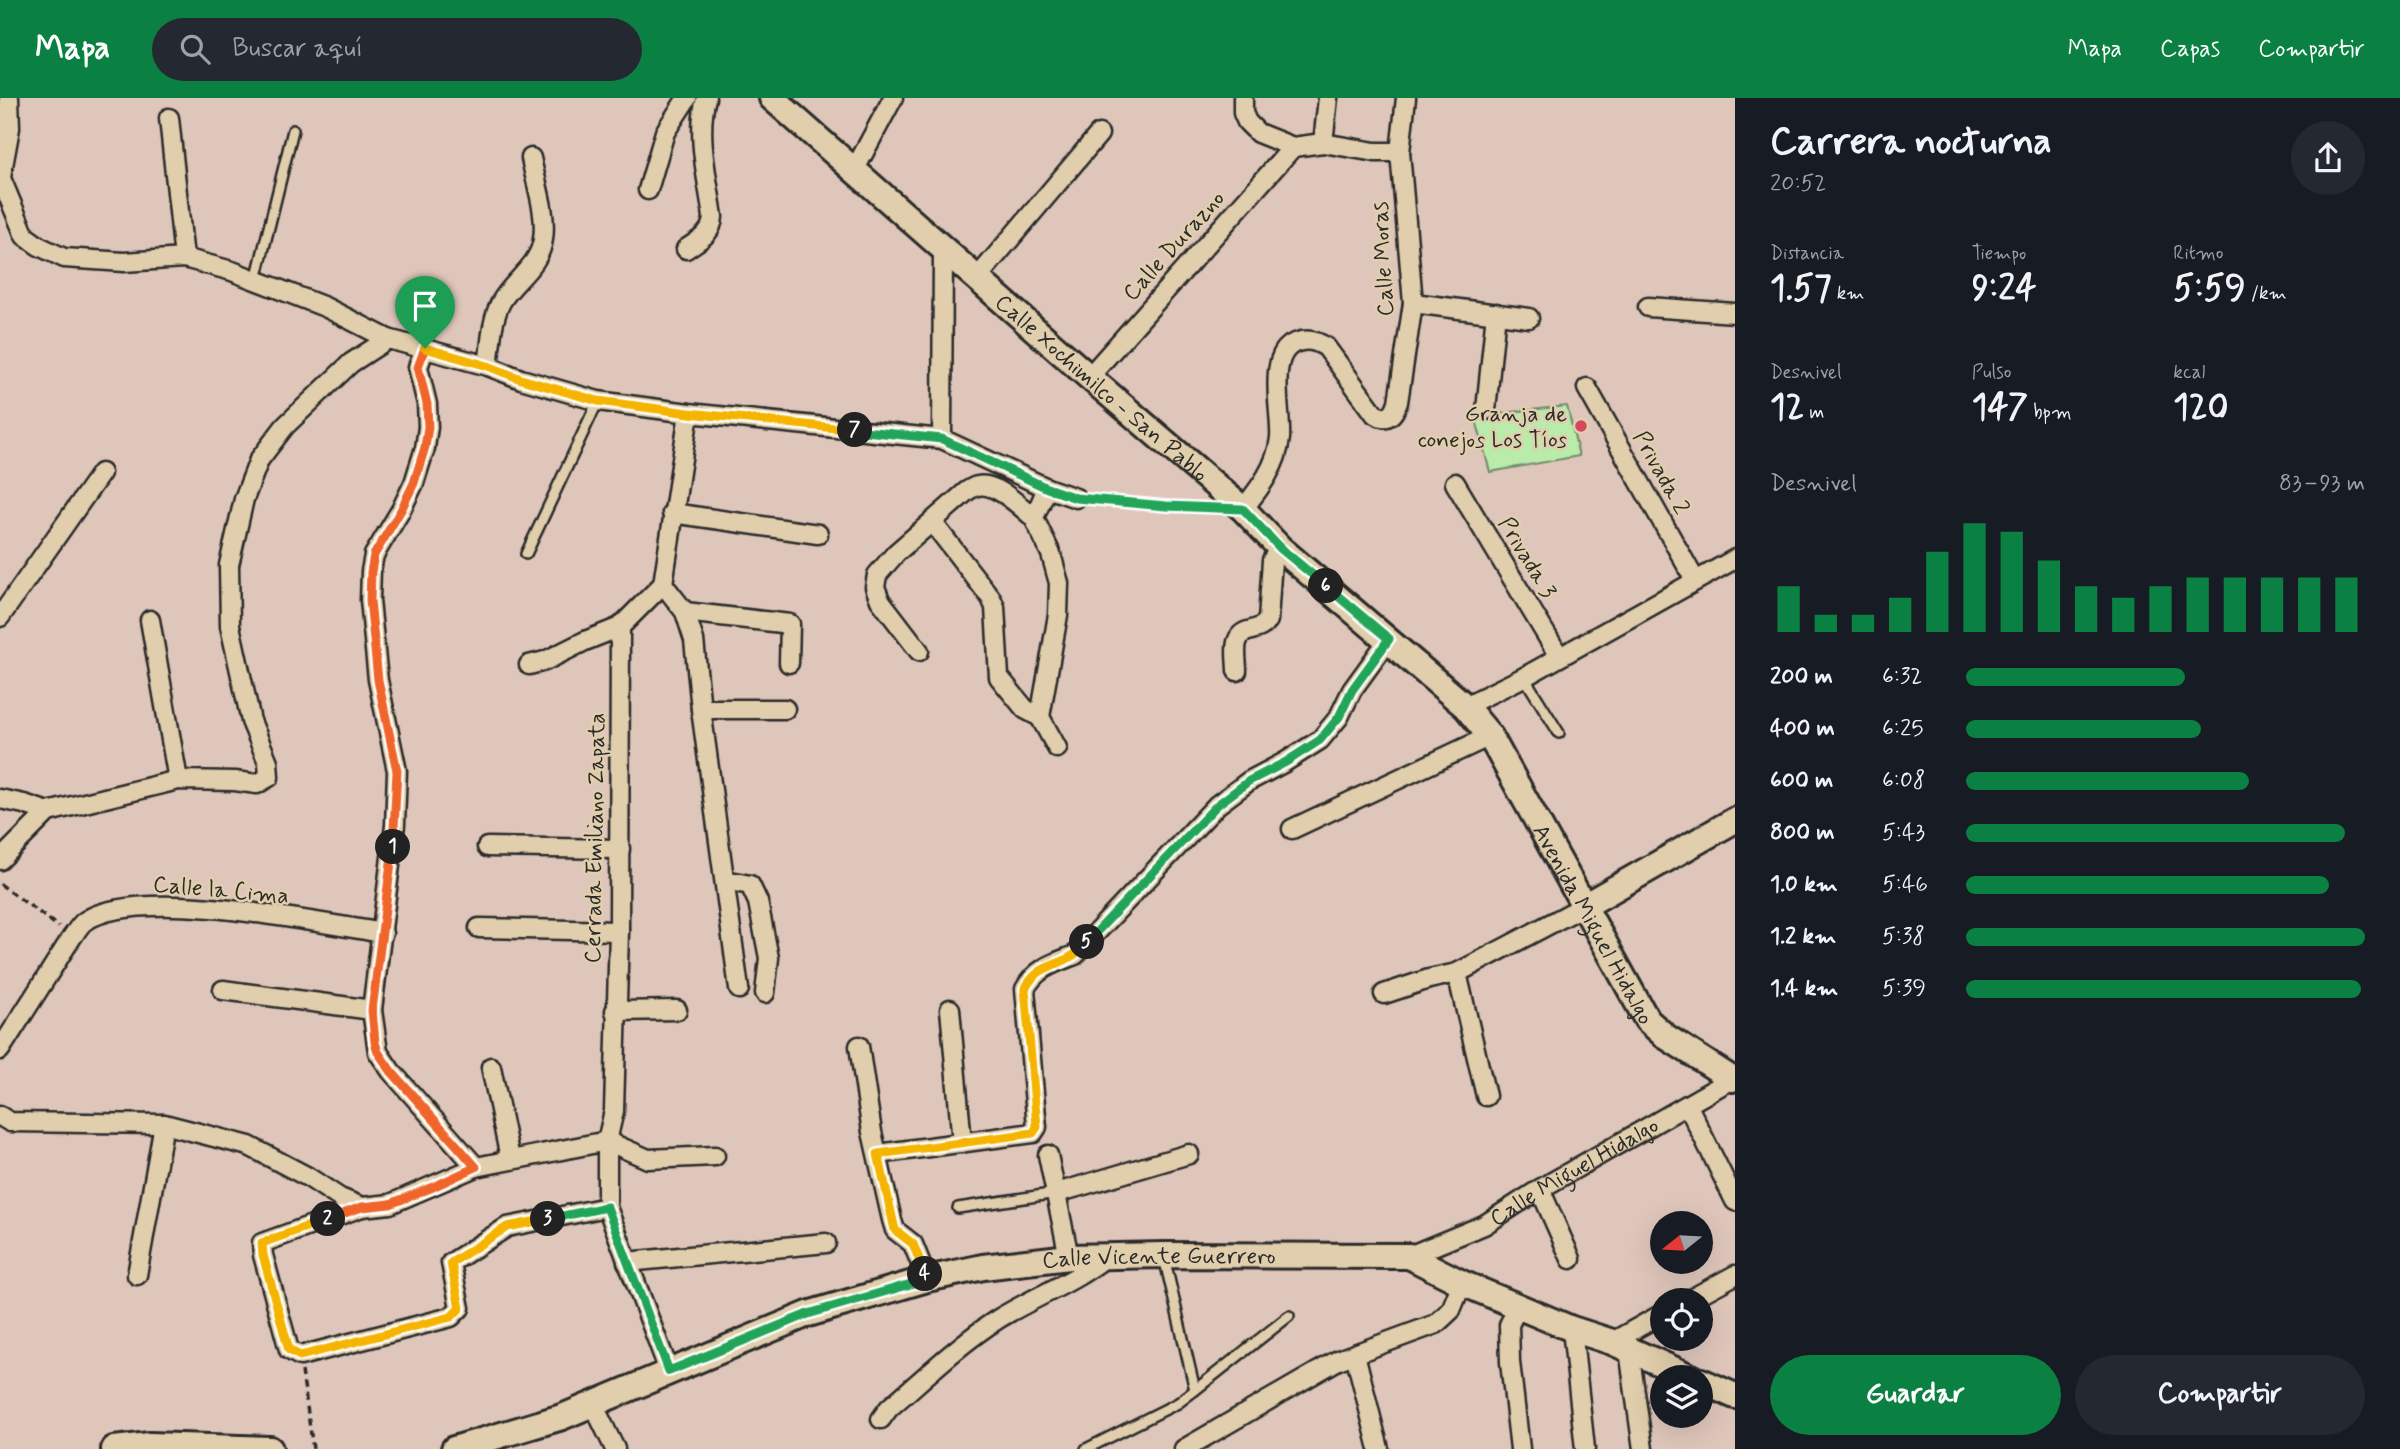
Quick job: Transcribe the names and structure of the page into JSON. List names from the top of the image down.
{
  "streets": {
    "main road": ["Calle Xochimilco - San Pablo", "Avenida Miguel Hidalgo", "Calle Vicente Guerrero"],
    "street": [
      "Calle Durazno",
      "Calle Moras",
      "Privada 2",
      "Privada 3",
      "Cerrada Emiliano Zapata",
      "Calle la Cima",
      "Calle Miguel Hidalgo"
    ]
  },
  "crossings": [
    ["Calle Durazno", "Calle Xochimilco - San Pablo"],
    ["Calle Moras", "Calle Xochimilco - San Pablo"],
    ["Calle Xochimilco - San Pablo", "Avenida Miguel Hidalgo"],
    ["Cerrada Emiliano Zapata", "Calle Vicente Guerrero"],
    ["Avenida Miguel Hidalgo", "Calle Miguel Hidalgo"],
    ["Calle Miguel Hidalgo", "Calle Vicente Guerrero"]
  ],
  "places": ["Granja de conejos Los Tíos"],
  "north": "left",
  "page": {
    "header": "Mapa",
    "search": "Buscar aquí",
    "nav": ["Mapa", "Capas", "Compartir"],
    "heading": ["Carrera nocturna", "20:52"],
    "stats": [
      ["Distancia", "1.57 km"],
      ["Tiempo", "9:24"],
      ["Ritmo", "5:59 /km"],
      ["Desnivel", "12 m"],
      ["Pulso", "147 bpm"],
      ["kcal", "120"]
    ],
    "pins": [
      "7",
      "6",
      "1",
      "5",
      "2",
      "3",
      "4"
    ],
    "chart": ["Desnivel", "83–93 m"],
    "list": [
      {
        "name": "200 m",
        "note": "6:32"
      },
      {
        "name": "400 m",
        "note": "6:25"
      },
      {
        "name": "600 m",
        "note": "6:08"
      },
      {
        "name": "800 m",
        "note": "5:43"
      },
      {
        "name": "1.0 km",
        "note": "5:46"
      },
      {
        "name": "1.2 km",
        "note": "5:38"
      },
      {
        "name": "1.4 km",
        "note": "5:39"
      }
    ],
    "buttons": ["Guardar", "Compartir"]
  }
}
